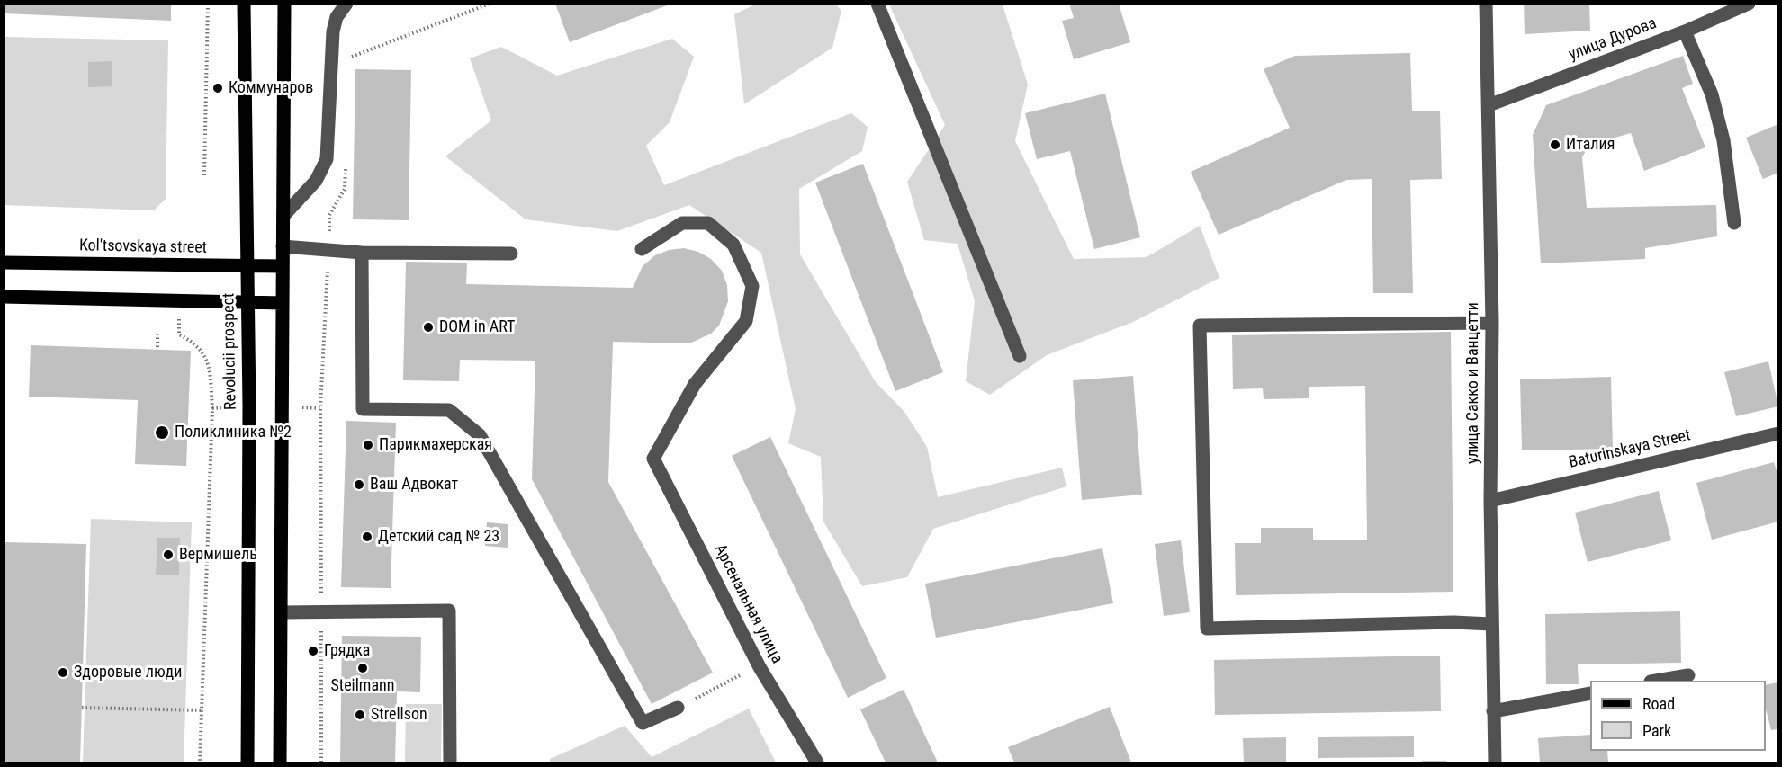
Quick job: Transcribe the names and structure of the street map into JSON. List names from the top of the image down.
{
  "streets": {
    "main road": ["Kol'tsovskaya street", "Revolucii prospect"],
    "street": [
      "улица Дурова",
      "улица Сакко и Ванцетти",
      "Baturinskaya Street",
      "Арсенальная улица"
    ]
  },
  "crossings": [
    ["улица Дурова", "улица Сакко и Ванцетти"],
    ["Kol'tsovskaya street", "Revolucii prospect"],
    ["улица Сакко и Ванцетти", "Baturinskaya Street"]
  ],
  "places": [
    "Коммунаров",
    "Италия",
    "DOM in ART",
    "Поликлиника №2",
    "Парикмахерская",
    "Ваш Адвокат",
    "Детский сад № 23",
    "Вермишель",
    "Грядка",
    "Steilmann",
    "Здоровые люди",
    "Strellson"
  ],
  "legend": ["Road", "Park"]
}
